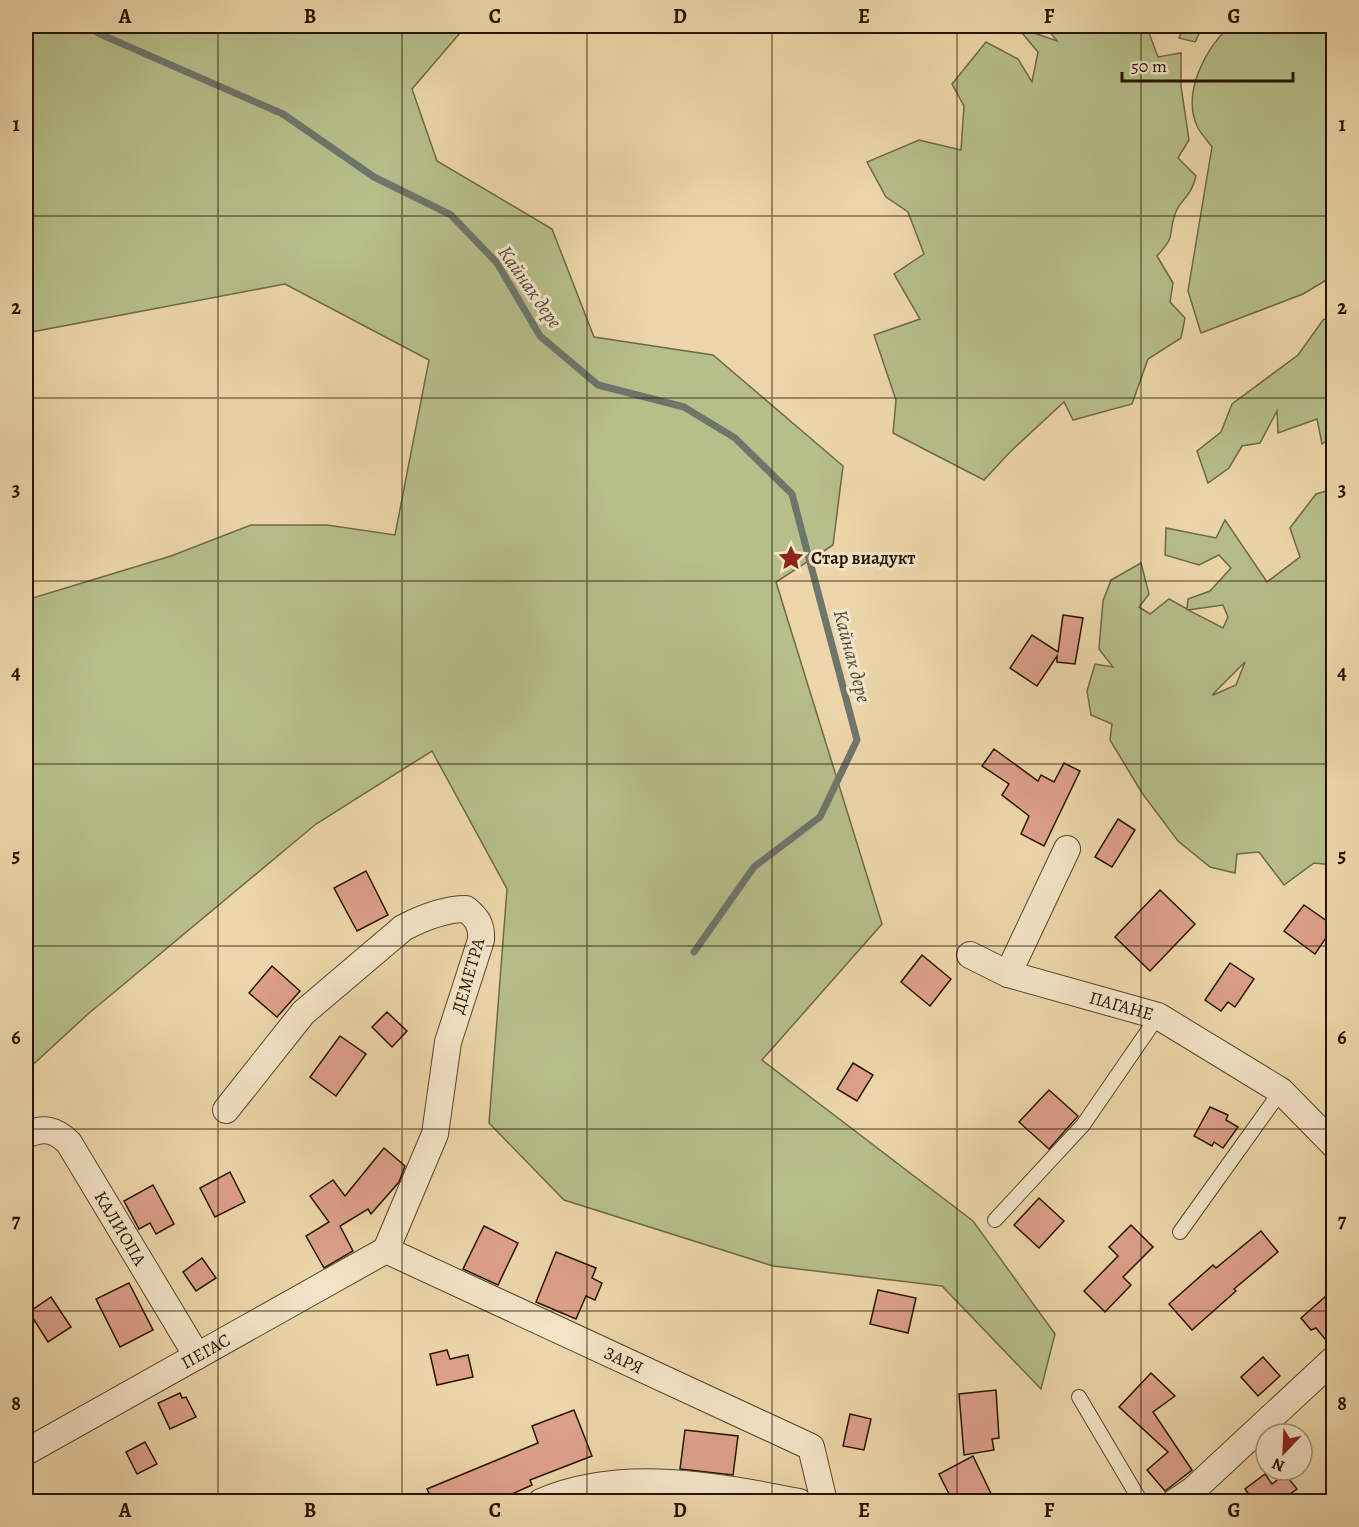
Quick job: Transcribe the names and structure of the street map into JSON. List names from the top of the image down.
{
  "streets": {
    "street": [
      "ДЕМЕТРА",
      "ПАГАНЕ",
      "КАЛИОПА",
      "ПЕГАС",
      "ЗАРЯ"
    ]
  },
  "crossings": [
    ["ДЕМЕТРА", "ПЕГАС"],
    ["ДЕМЕТРА", "ЗАРЯ"],
    ["КАЛИОПА", "ПЕГАС"],
    ["ПЕГАС", "ЗАРЯ"]
  ],
  "water": ["Кайнак дере"],
  "places": {
    "place": ["Стар виадукт"]
  },
  "scale_bar": "50 m",
  "north": "bottom left",
  "grid": {
    "columns": [
      "A",
      "B",
      "C",
      "D",
      "E",
      "F",
      "G"
    ],
    "rows": [
      "1",
      "2",
      "3",
      "4",
      "5",
      "6",
      "7",
      "8"
    ]
  }
}
